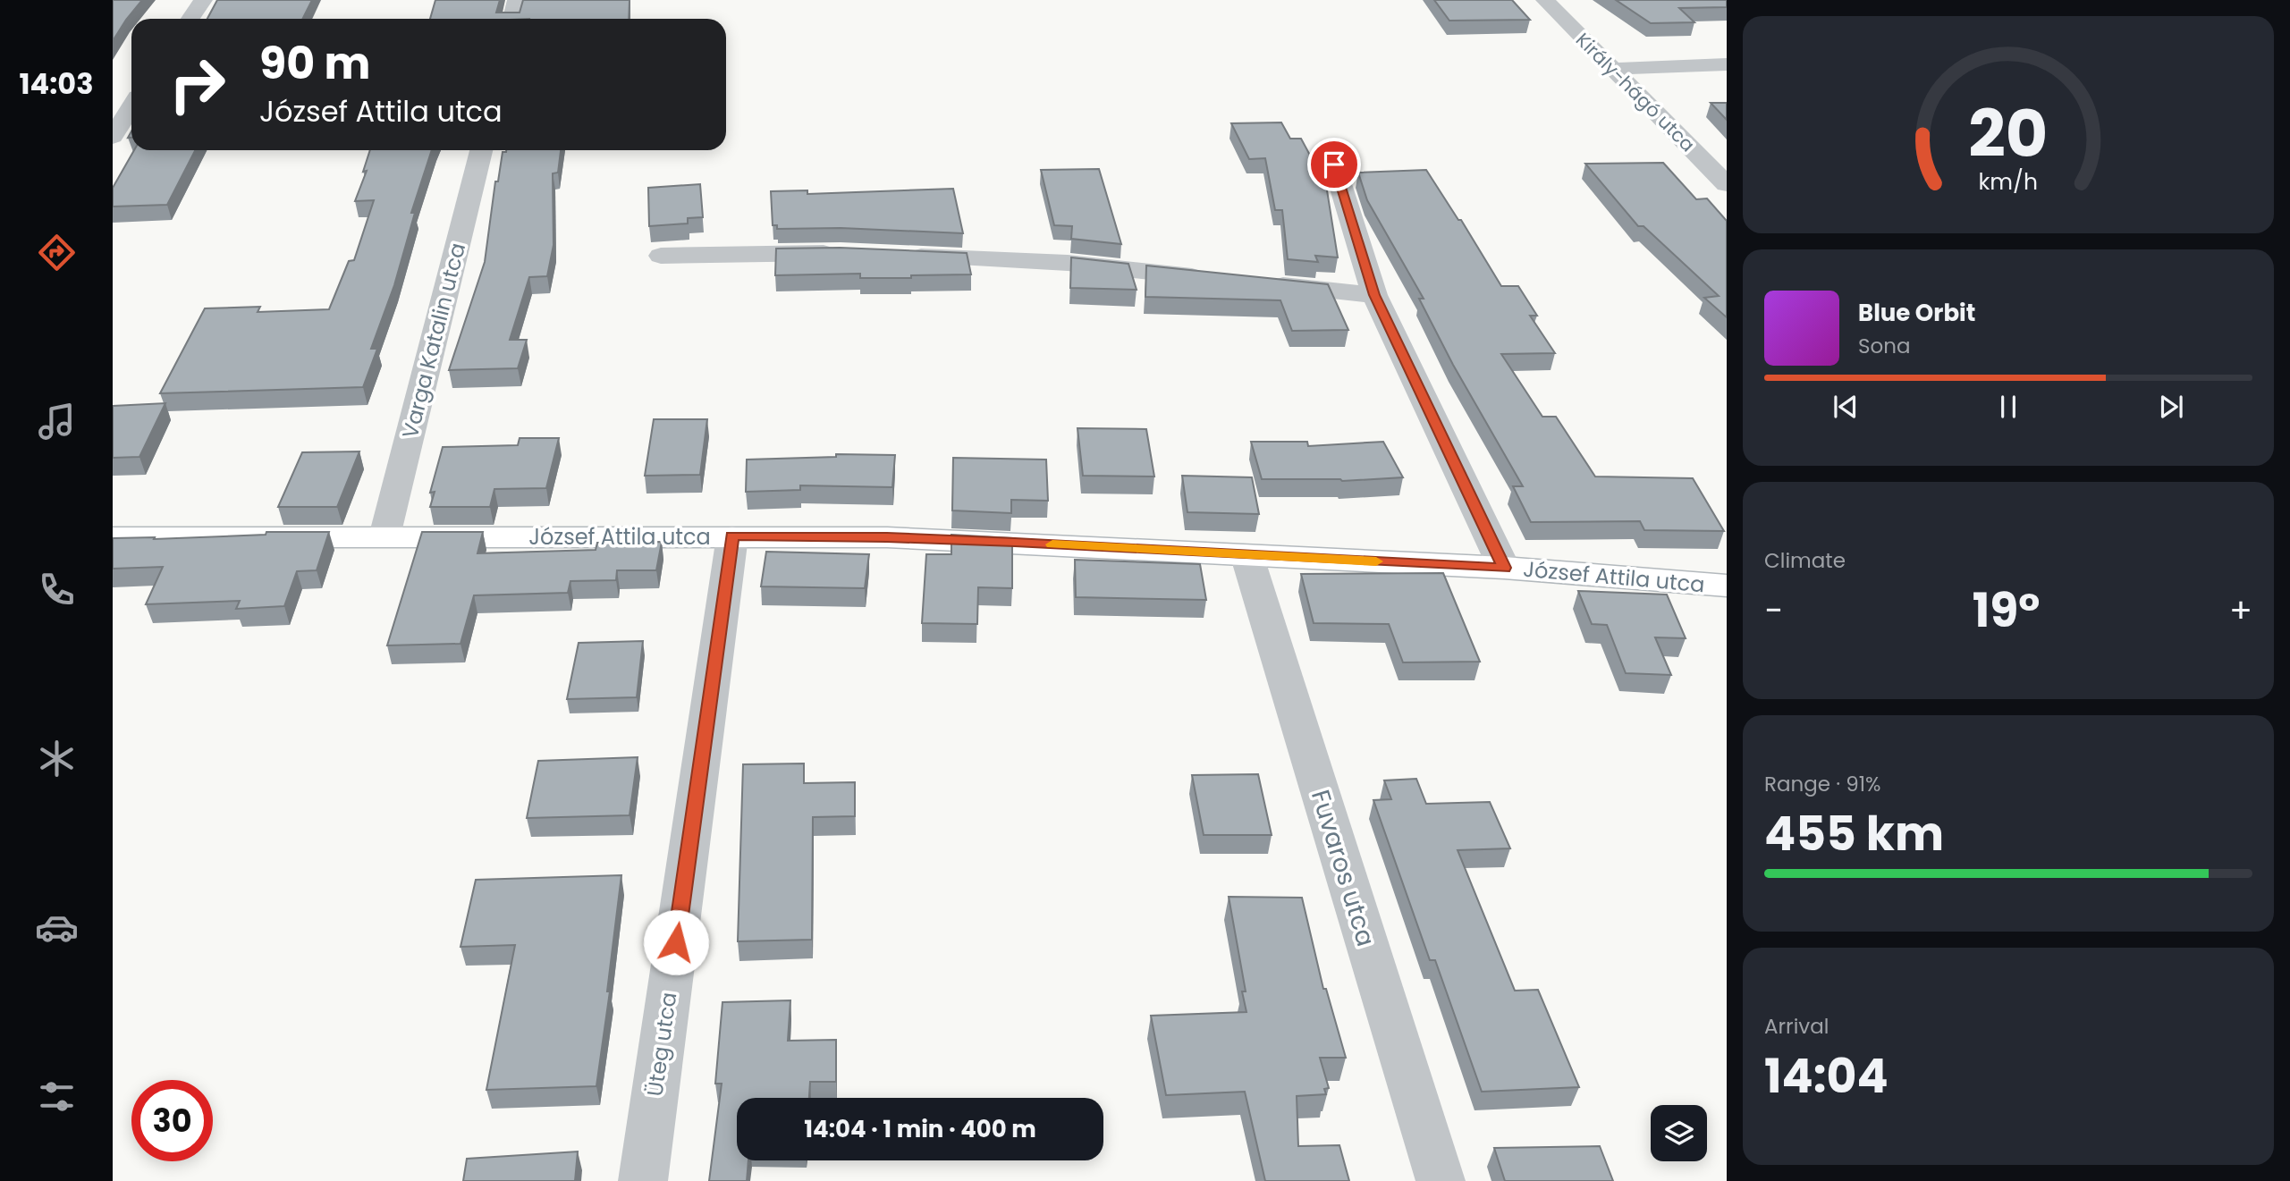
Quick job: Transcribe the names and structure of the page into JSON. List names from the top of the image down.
{
  "streets": {
    "street": [
      "Király-hágó utca",
      "Varga Katalin utca",
      "József Attila utca",
      "Fuvaros utca",
      "Üteg utca"
    ]
  },
  "crossings": [
    ["Varga Katalin utca", "József Attila utca"],
    ["József Attila utca", "Fuvaros utca"],
    ["József Attila utca", "Üteg utca"]
  ],
  "page": {
    "tabs": "14:03",
    "turn": ["90 m", "József Attila utca"],
    "song": ["Blue Orbit", "Sona"],
    "tile": [
      "Climate",
      ["Range · 91%", "455 km"],
      ["Arrival", "14:04"]
    ],
    "heat": ["−", "19°", "+"],
    "limit": "30",
    "trip": "14:04 · 1 min · 400 m",
    "gauge": ["20", "km/h"]
  }
}
